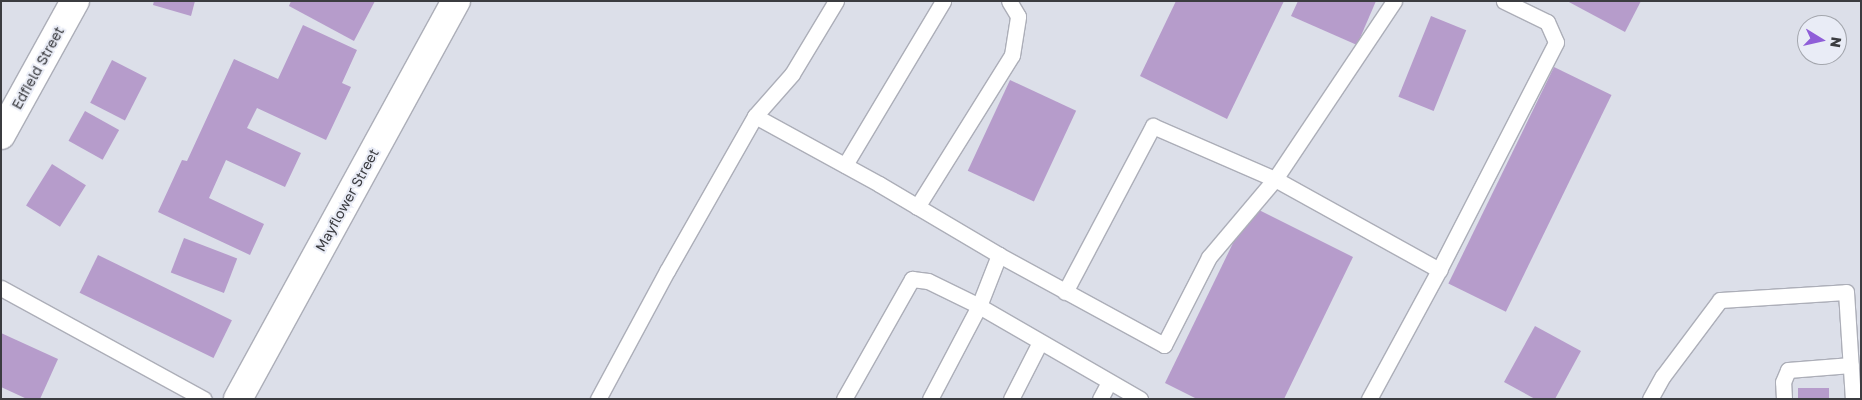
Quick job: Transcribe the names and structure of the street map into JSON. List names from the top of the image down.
{
  "streets": {
    "street": ["Edfield Street", "Mayflower Street"]
  },
  "north": "right"
}
